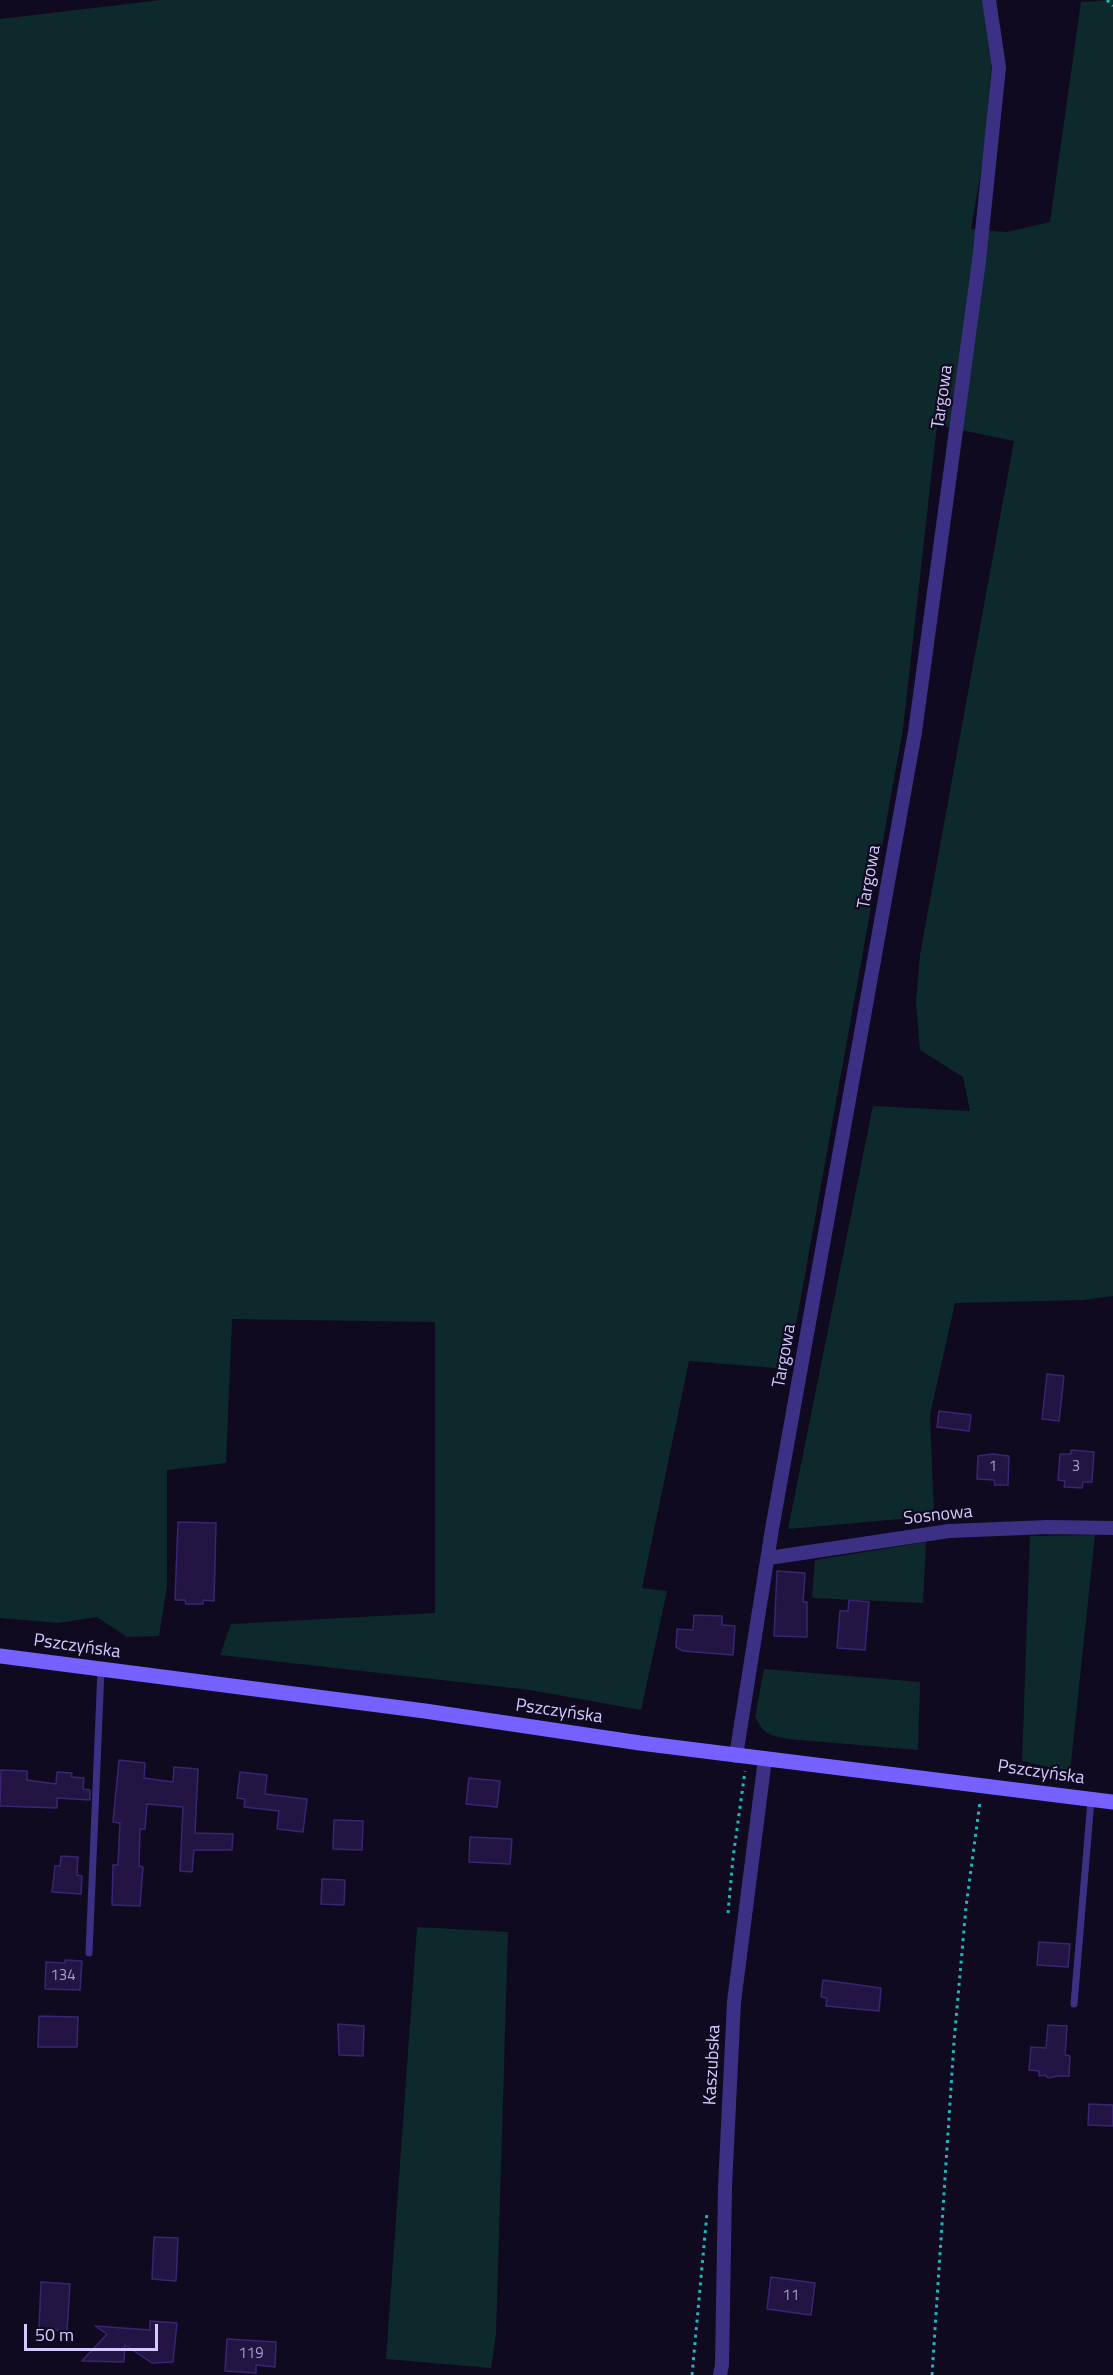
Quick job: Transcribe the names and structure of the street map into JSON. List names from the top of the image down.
{
  "streets": {
    "main road": ["Pszczyńska"],
    "street": ["Targowa", "Sosnowa", "Kaszubska"]
  },
  "crossings": [
    ["Targowa", "Sosnowa"],
    ["Targowa", "Pszczyńska"],
    ["Pszczyńska", "Kaszubska"]
  ],
  "house_numbers": [
    "1",
    "3",
    "134",
    "11",
    "119"
  ],
  "scale_bar": "50 m"
}
